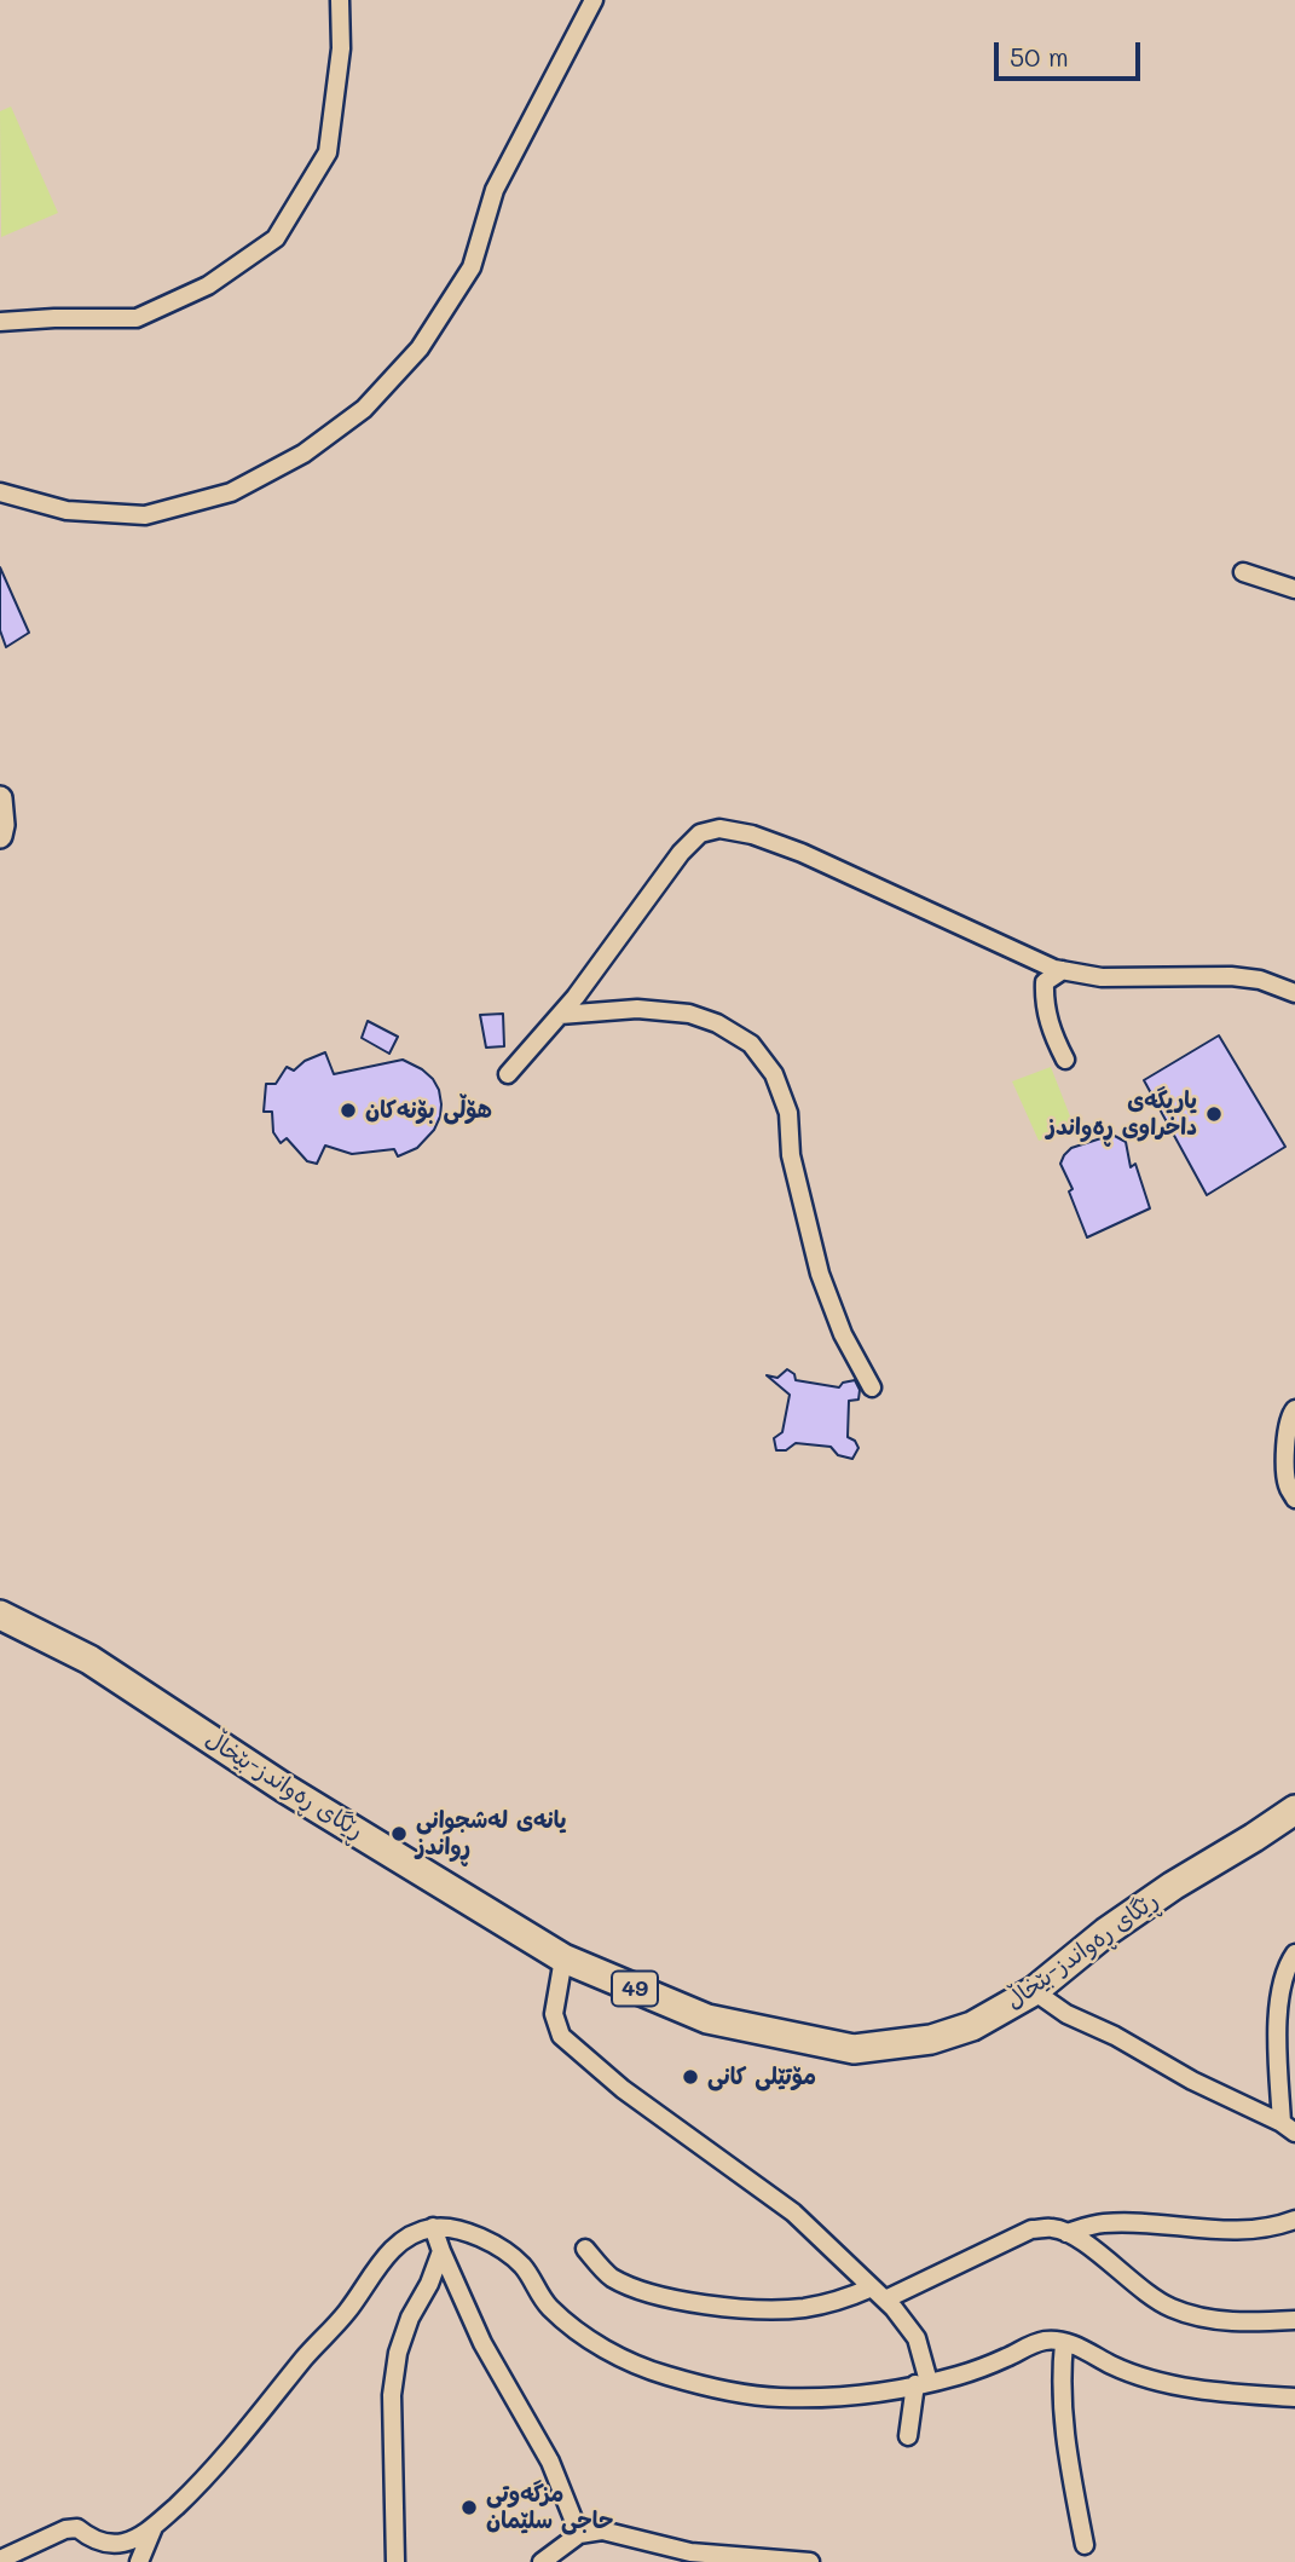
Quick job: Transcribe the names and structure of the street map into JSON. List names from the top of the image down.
{
  "streets": {
    "main road": ["ڕێگای ڕەواندز-بێخاڵ", "49"]
  },
  "places": [
    "هۆڵی بۆنەکان",
    "یاریگەی داخراوی ڕەواندز",
    "یانەی لەشجوانی ڕواندز",
    "مۆتێلی کانی",
    "مزگەوتی حاجی سلێمان"
  ],
  "scale_bar": "50 m"
}
